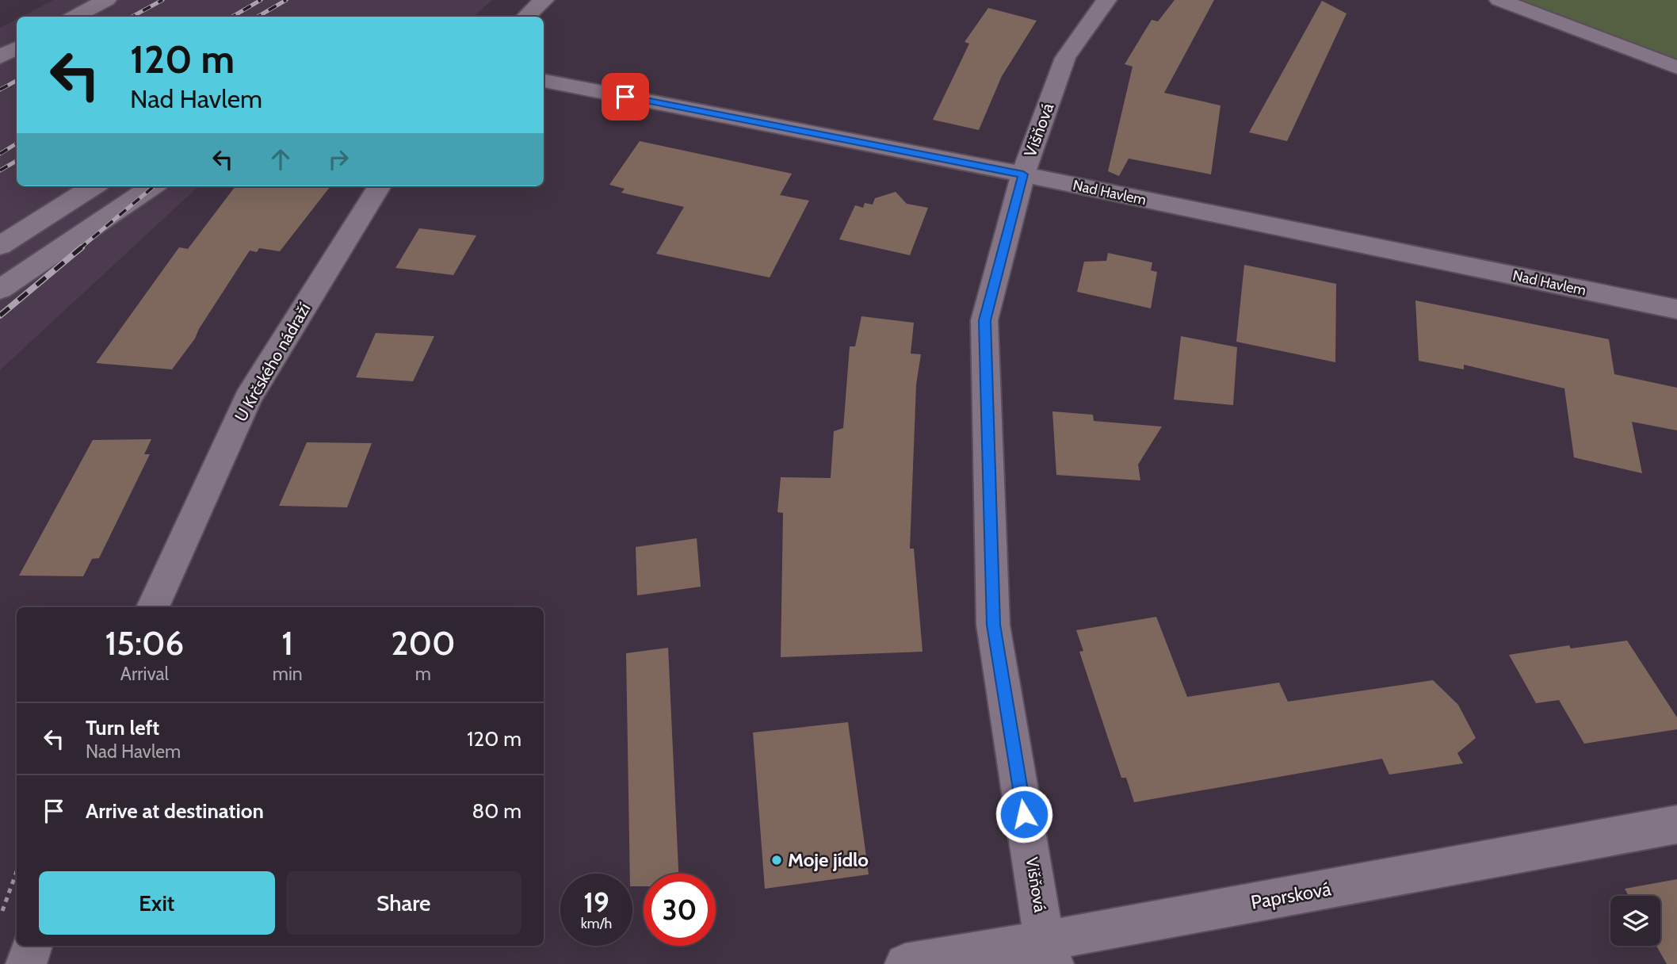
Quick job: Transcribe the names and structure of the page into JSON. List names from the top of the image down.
{
  "streets": {
    "street": [
      "Višňová",
      "Nad Havlem",
      "U Krčského nádraží",
      "Paprsková"
    ]
  },
  "crossings": [
    ["Višňová", "Nad Havlem"],
    ["Višňová", "Paprsková"]
  ],
  "places": ["Moje jídlo"],
  "page": {
    "turn": ["120 m", "Nad Havlem"],
    "eta": [
      "15:06",
      "Arrival",
      "1",
      "min",
      "200",
      "m"
    ],
    "list": [
      {
        "name": "Turn left",
        "note": "Nad Havlem",
        "value": "120 m"
      },
      {
        "name": "Arrive at destination",
        "value": "80 m"
      }
    ],
    "buttons": ["Exit", "Share"],
    "speed": "19 km/h",
    "limit": "30"
  }
}
